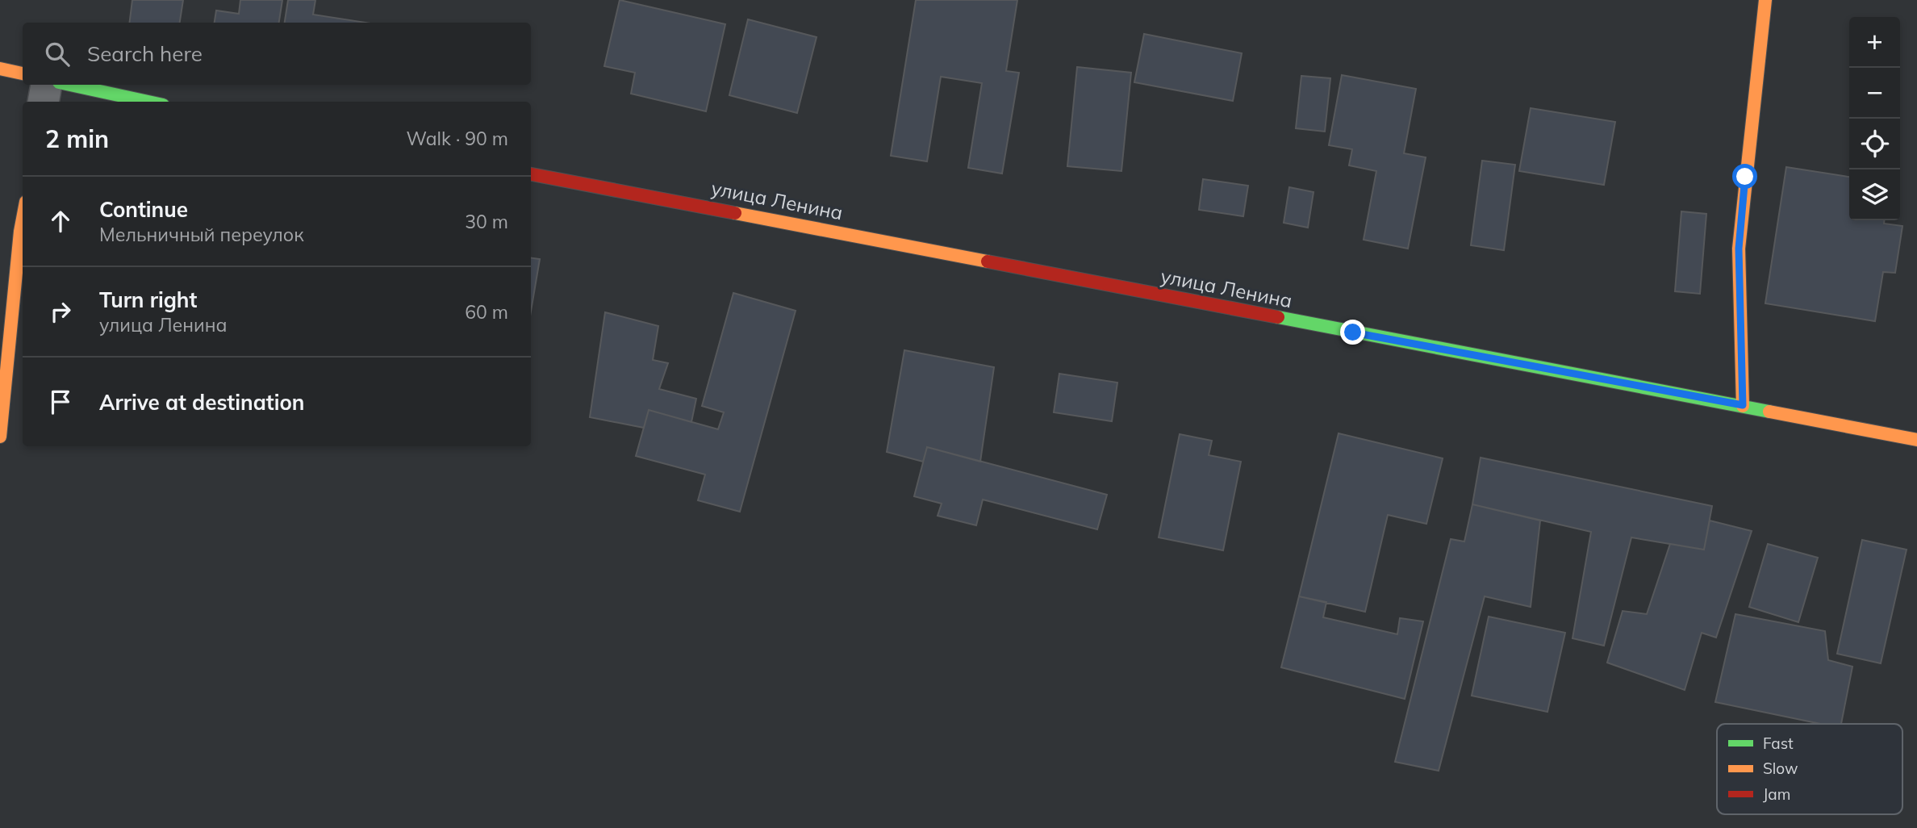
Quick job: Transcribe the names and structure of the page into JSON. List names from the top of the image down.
{
  "streets": {
    "street": ["улица Ленина"]
  },
  "legend": ["Fast", "Slow", "Jam"],
  "page": {
    "map_buttons": ["+", "−"],
    "search": "Search here",
    "heading": ["2 min", "Walk · 90 m"],
    "list": [
      ["Continue", "Мельничный переулок", "30 m"],
      ["Turn right", "улица Ленина", "60 m"],
      "Arrive at destination"
    ]
  }
}
